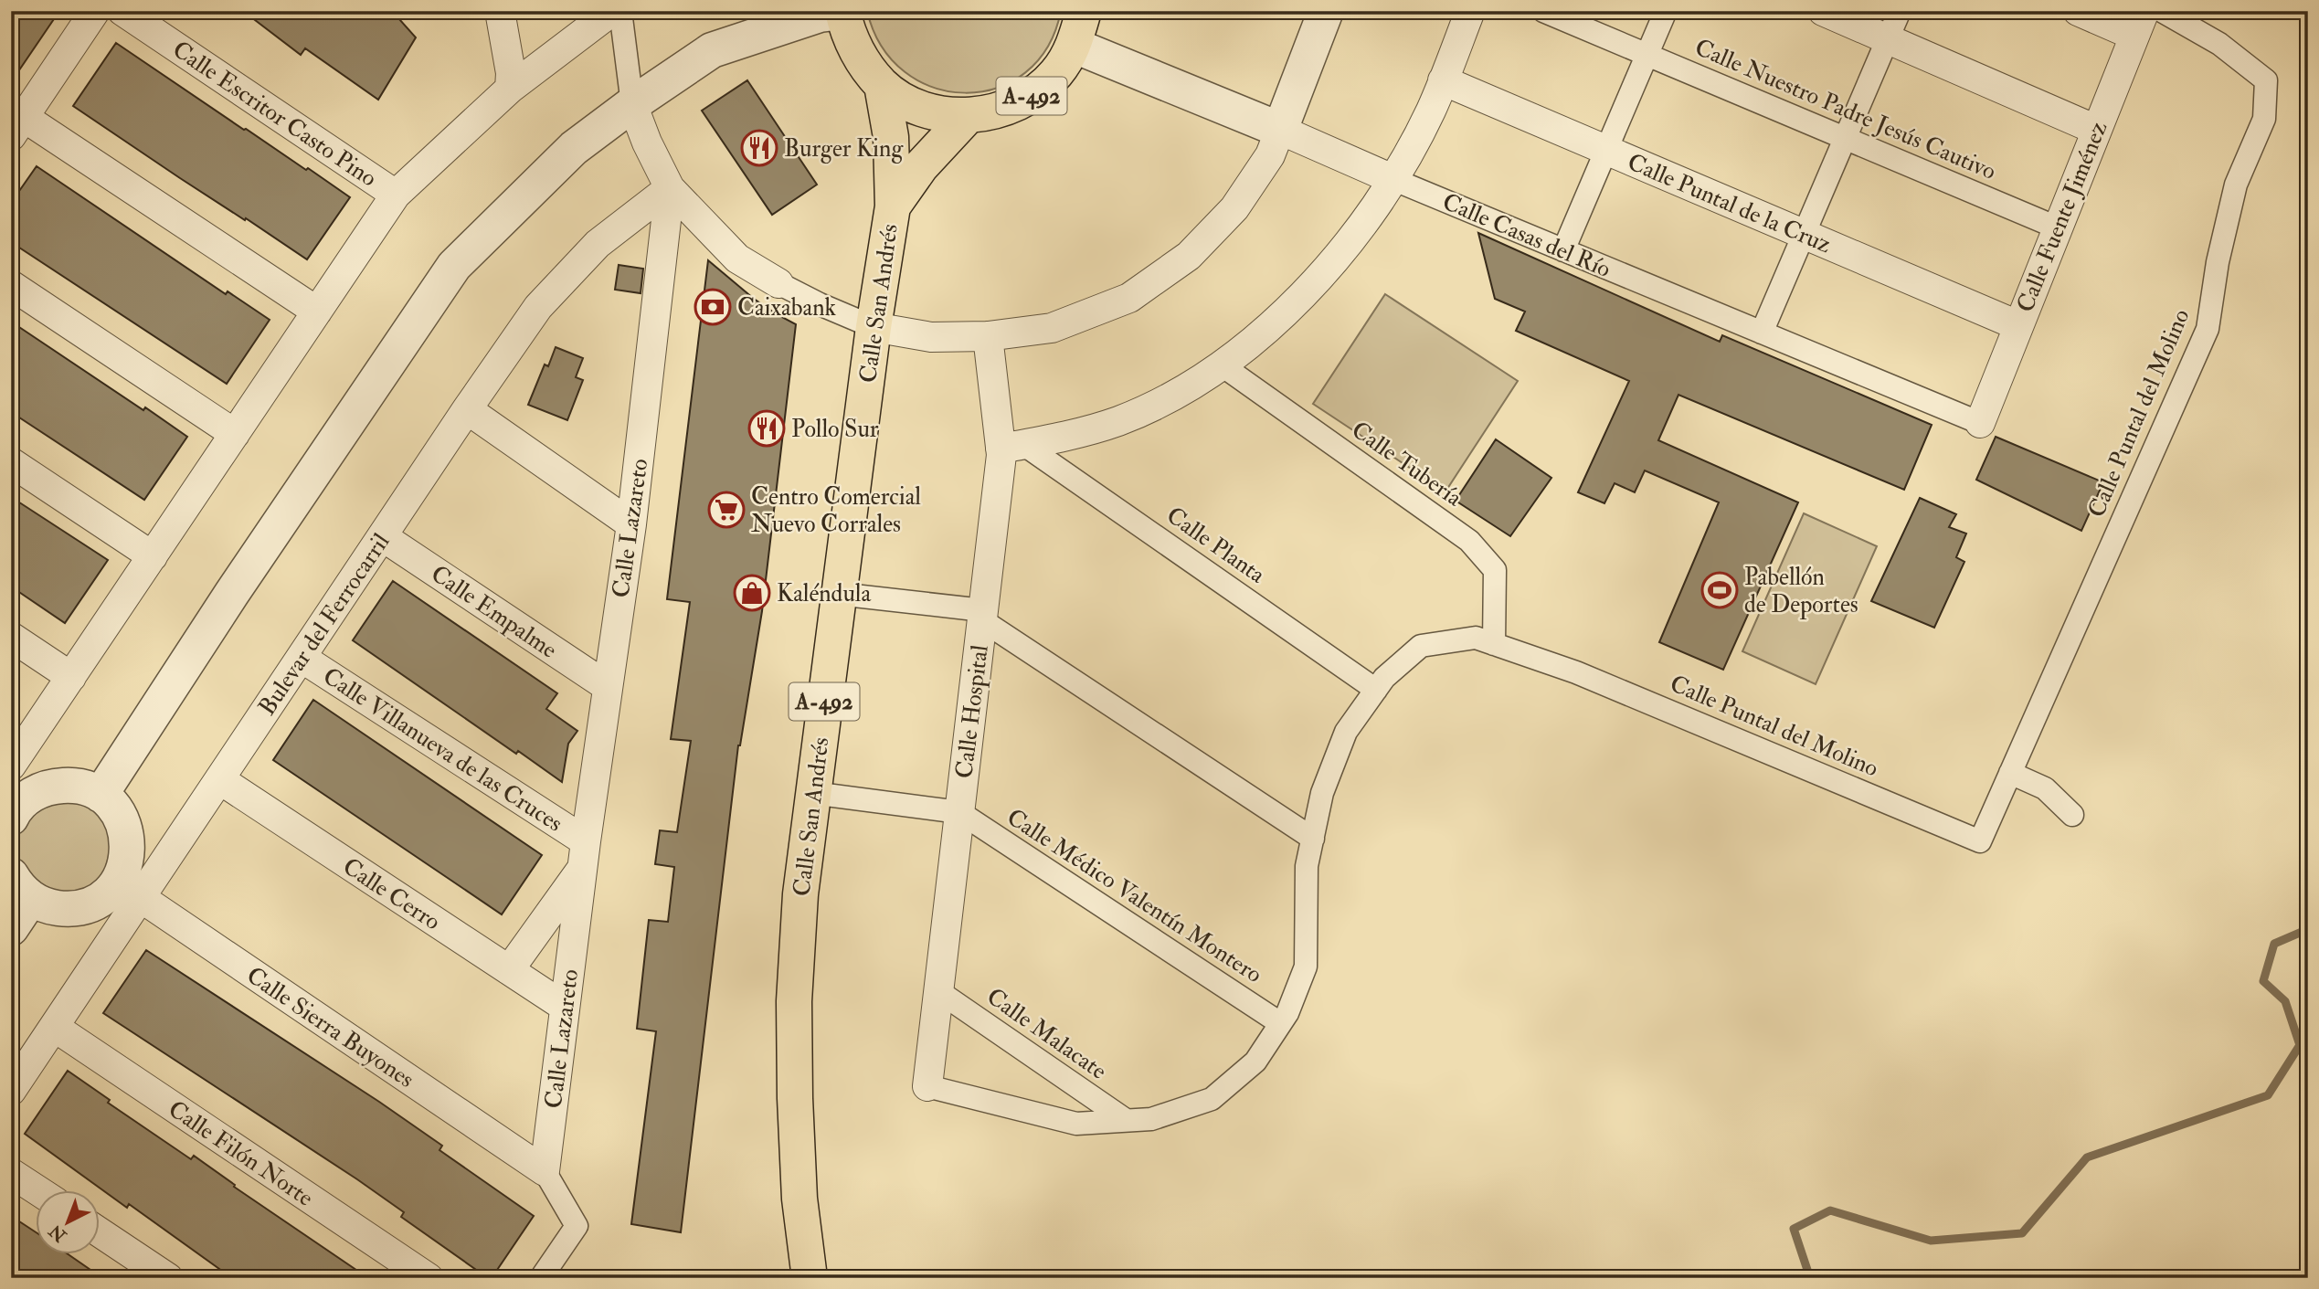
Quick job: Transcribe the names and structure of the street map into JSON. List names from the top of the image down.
{
  "streets": {
    "main road": ["A-492", "Calle San Andrés"],
    "street": [
      "Calle Nuestro Padre Jesús Cautivo",
      "Calle Escritor Casto Pino",
      "Calle Puntal de la Cruz",
      "Calle Fuente Jiménez",
      "Calle Casas del Río",
      "Calle Puntal del Molino",
      "Calle Tubería",
      "Calle Lazareto",
      "Calle Planta",
      "Calle Empalme",
      "Bulevar del Ferrocarril",
      "Calle Hospital",
      "Calle Villanueva de las Cruces",
      "Calle Cerro",
      "Calle Médico Valentín Montero",
      "Calle Sierra Buyones",
      "Calle Malacate",
      "Calle Filón Norte"
    ]
  },
  "crossings": [
    ["A-492", "Calle Casas del Río"],
    ["A-492", "Calle San Andrés"],
    ["Calle Nuestro Padre Jesús Cautivo", "Calle Fuente Jiménez"],
    ["Calle Puntal de la Cruz", "Calle Fuente Jiménez"],
    ["Calle Fuente Jiménez", "Calle Casas del Río"],
    ["Calle Puntal del Molino", "Calle Tubería"],
    ["Calle Puntal del Molino", "Calle Planta"],
    ["Calle Puntal del Molino", "Calle Hospital"],
    ["Calle Puntal del Molino", "Calle Médico Valentín Montero"],
    ["Calle Puntal del Molino", "Calle Malacate"],
    ["Calle Lazareto", "Calle Empalme"],
    ["Calle Lazareto", "Bulevar del Ferrocarril"],
    ["Calle Lazareto", "Calle Villanueva de las Cruces"],
    ["Calle Lazareto", "Calle Cerro"],
    ["Calle Lazareto", "Calle Sierra Buyones"],
    ["Calle Planta", "Calle Hospital"],
    ["Calle Empalme", "Bulevar del Ferrocarril"],
    ["Bulevar del Ferrocarril", "Calle Villanueva de las Cruces"],
    ["Bulevar del Ferrocarril", "Calle Cerro"],
    ["Bulevar del Ferrocarril", "Calle Sierra Buyones"],
    ["Bulevar del Ferrocarril", "Calle Filón Norte"],
    ["Calle Hospital", "Calle Médico Valentín Montero"],
    ["Calle Hospital", "Calle Malacate"]
  ],
  "places": {
    "restaurant": ["Burger King", "Pollo Sur"],
    "bank": ["Caixabank"],
    "supermarket": ["Centro Comercial Nuevo Corrales"],
    "sports": ["Pabellón de Deportes"],
    "shop": ["Kaléndula"]
  },
  "north": "bottom left"
}
